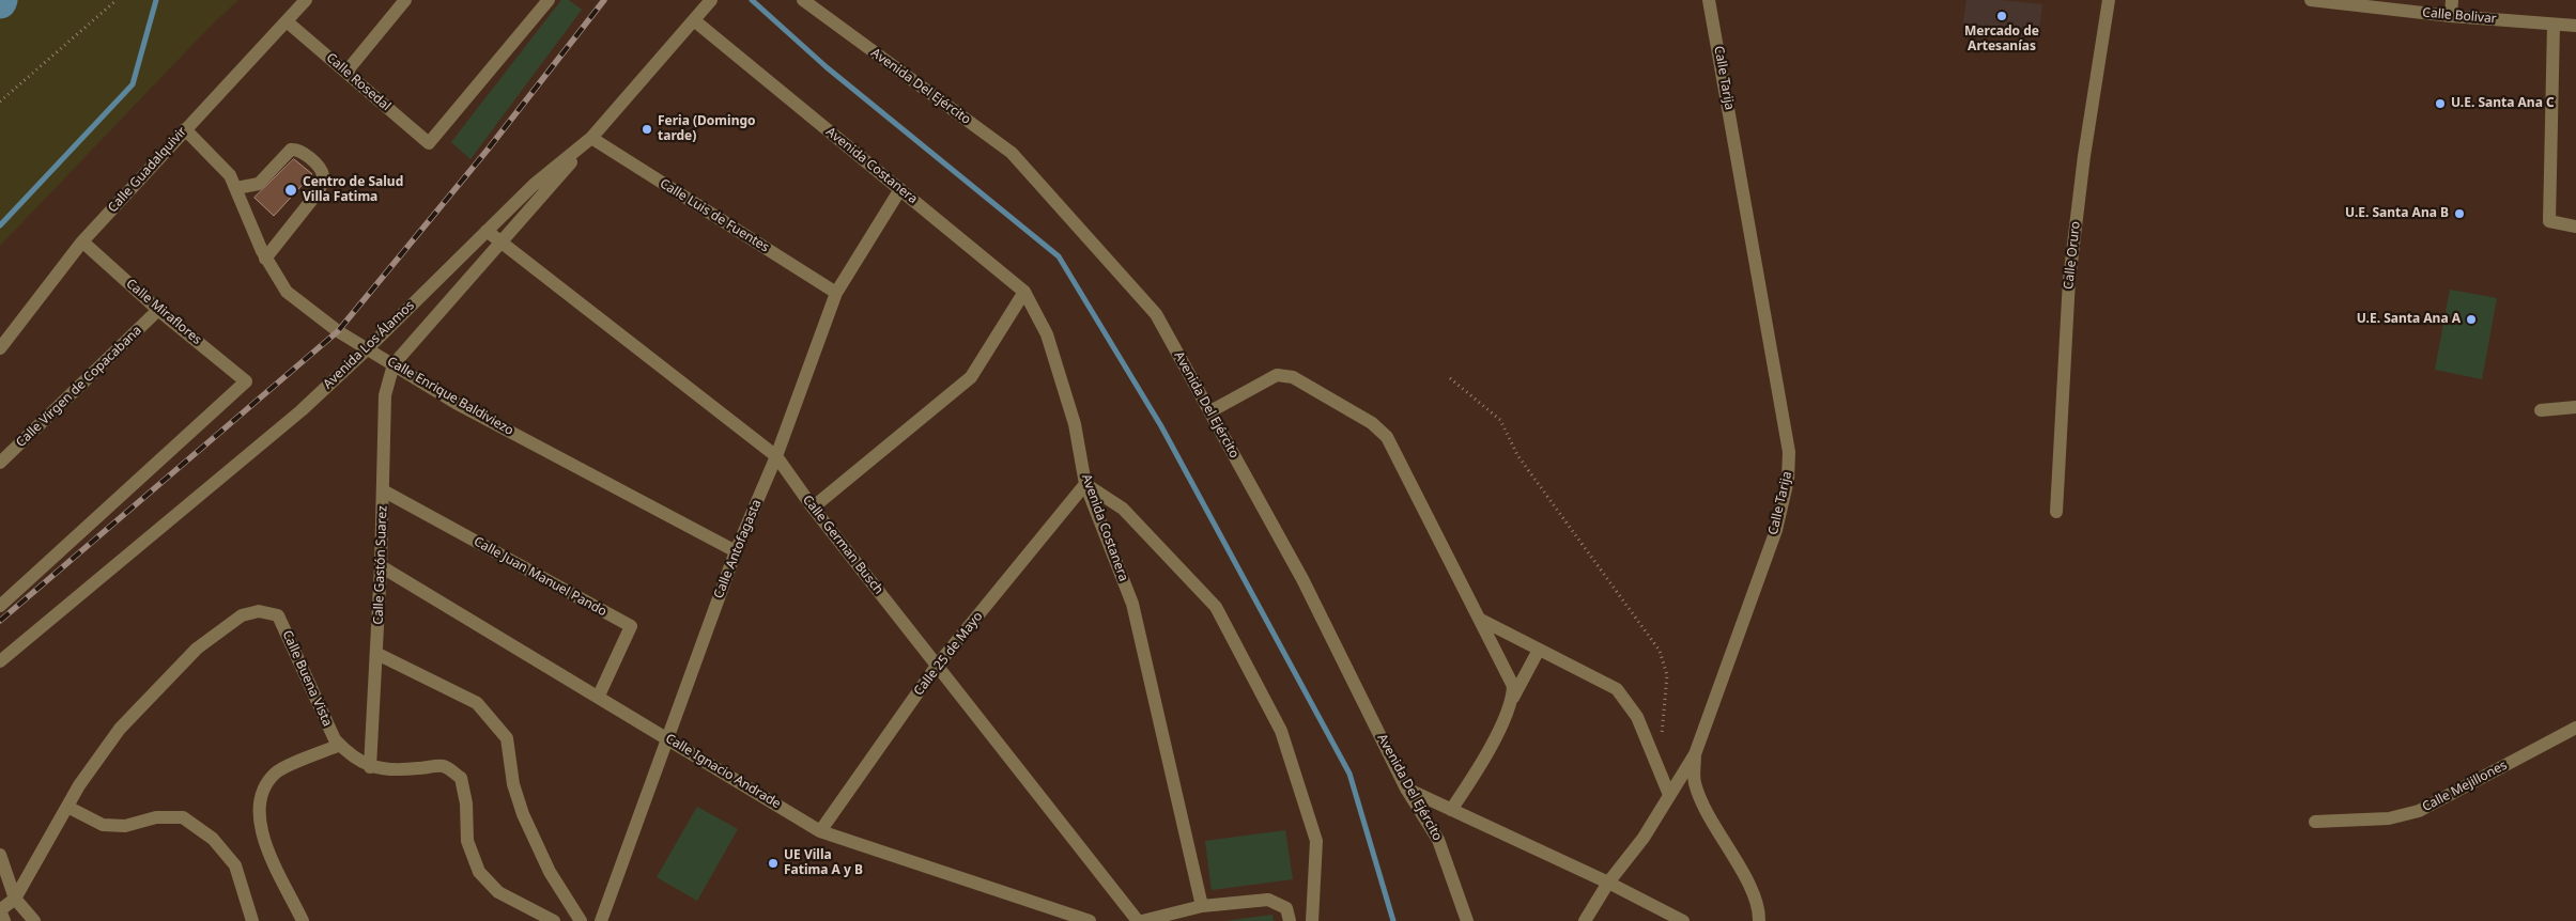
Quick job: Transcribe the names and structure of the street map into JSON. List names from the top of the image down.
{
  "streets": {
    "street": [
      "Calle Bolivar",
      "Calle Tarija",
      "Calle Rosedal",
      "Avenida Del Ejército",
      "Avenida Costanera",
      "Calle Guadalquivir",
      "Calle Luis de Fuentes",
      "Calle Oruro",
      "Calle Miraflores",
      "Avenida Los Álamos",
      "Calle Virgen de Copacabana",
      "Calle Enrique Baldiviezo",
      "Calle German Busch",
      "Calle Antofagasta",
      "Calle Gastón Suarez",
      "Calle Juan Manuel Pando",
      "Calle 25 de Mayo",
      "Calle Buena Vista",
      "Calle Ignacio Andrade",
      "Calle Mejillones"
    ]
  },
  "crossings": [
    ["Calle Rosedal", "Calle Guadalquivir"],
    ["Avenida Costanera", "Avenida Los Álamos"],
    ["Avenida Costanera", "Calle Antofagasta"],
    ["Avenida Costanera", "Calle 25 de Mayo"],
    ["Calle Guadalquivir", "Calle Miraflores"],
    ["Calle Guadalquivir", "Calle Enrique Baldiviezo"],
    ["Calle Luis de Fuentes", "Avenida Los Álamos"],
    ["Calle Luis de Fuentes", "Calle Antofagasta"],
    ["Calle Miraflores", "Calle Virgen de Copacabana"],
    ["Avenida Los Álamos", "Calle Enrique Baldiviezo"],
    ["Avenida Los Álamos", "Calle German Busch"],
    ["Calle Enrique Baldiviezo", "Calle Antofagasta"],
    ["Calle Enrique Baldiviezo", "Calle Gastón Suarez"],
    ["Calle German Busch", "Calle Antofagasta"],
    ["Calle German Busch", "Calle 25 de Mayo"],
    ["Calle Antofagasta", "Calle Ignacio Andrade"],
    ["Calle Gastón Suarez", "Calle Juan Manuel Pando"],
    ["Calle Gastón Suarez", "Calle Buena Vista"],
    ["Calle Gastón Suarez", "Calle Ignacio Andrade"],
    ["Calle Juan Manuel Pando", "Calle Ignacio Andrade"],
    ["Calle 25 de Mayo", "Calle Ignacio Andrade"]
  ],
  "places": [
    "Mercado de Artesanías",
    "U.E. Santa Ana C",
    "Feria (Domingo tarde)",
    "Centro de Salud Villa Fatima",
    "U.E. Santa Ana B",
    "U.E. Santa Ana A",
    "UE Villa Fatima A y B"
  ]
}
